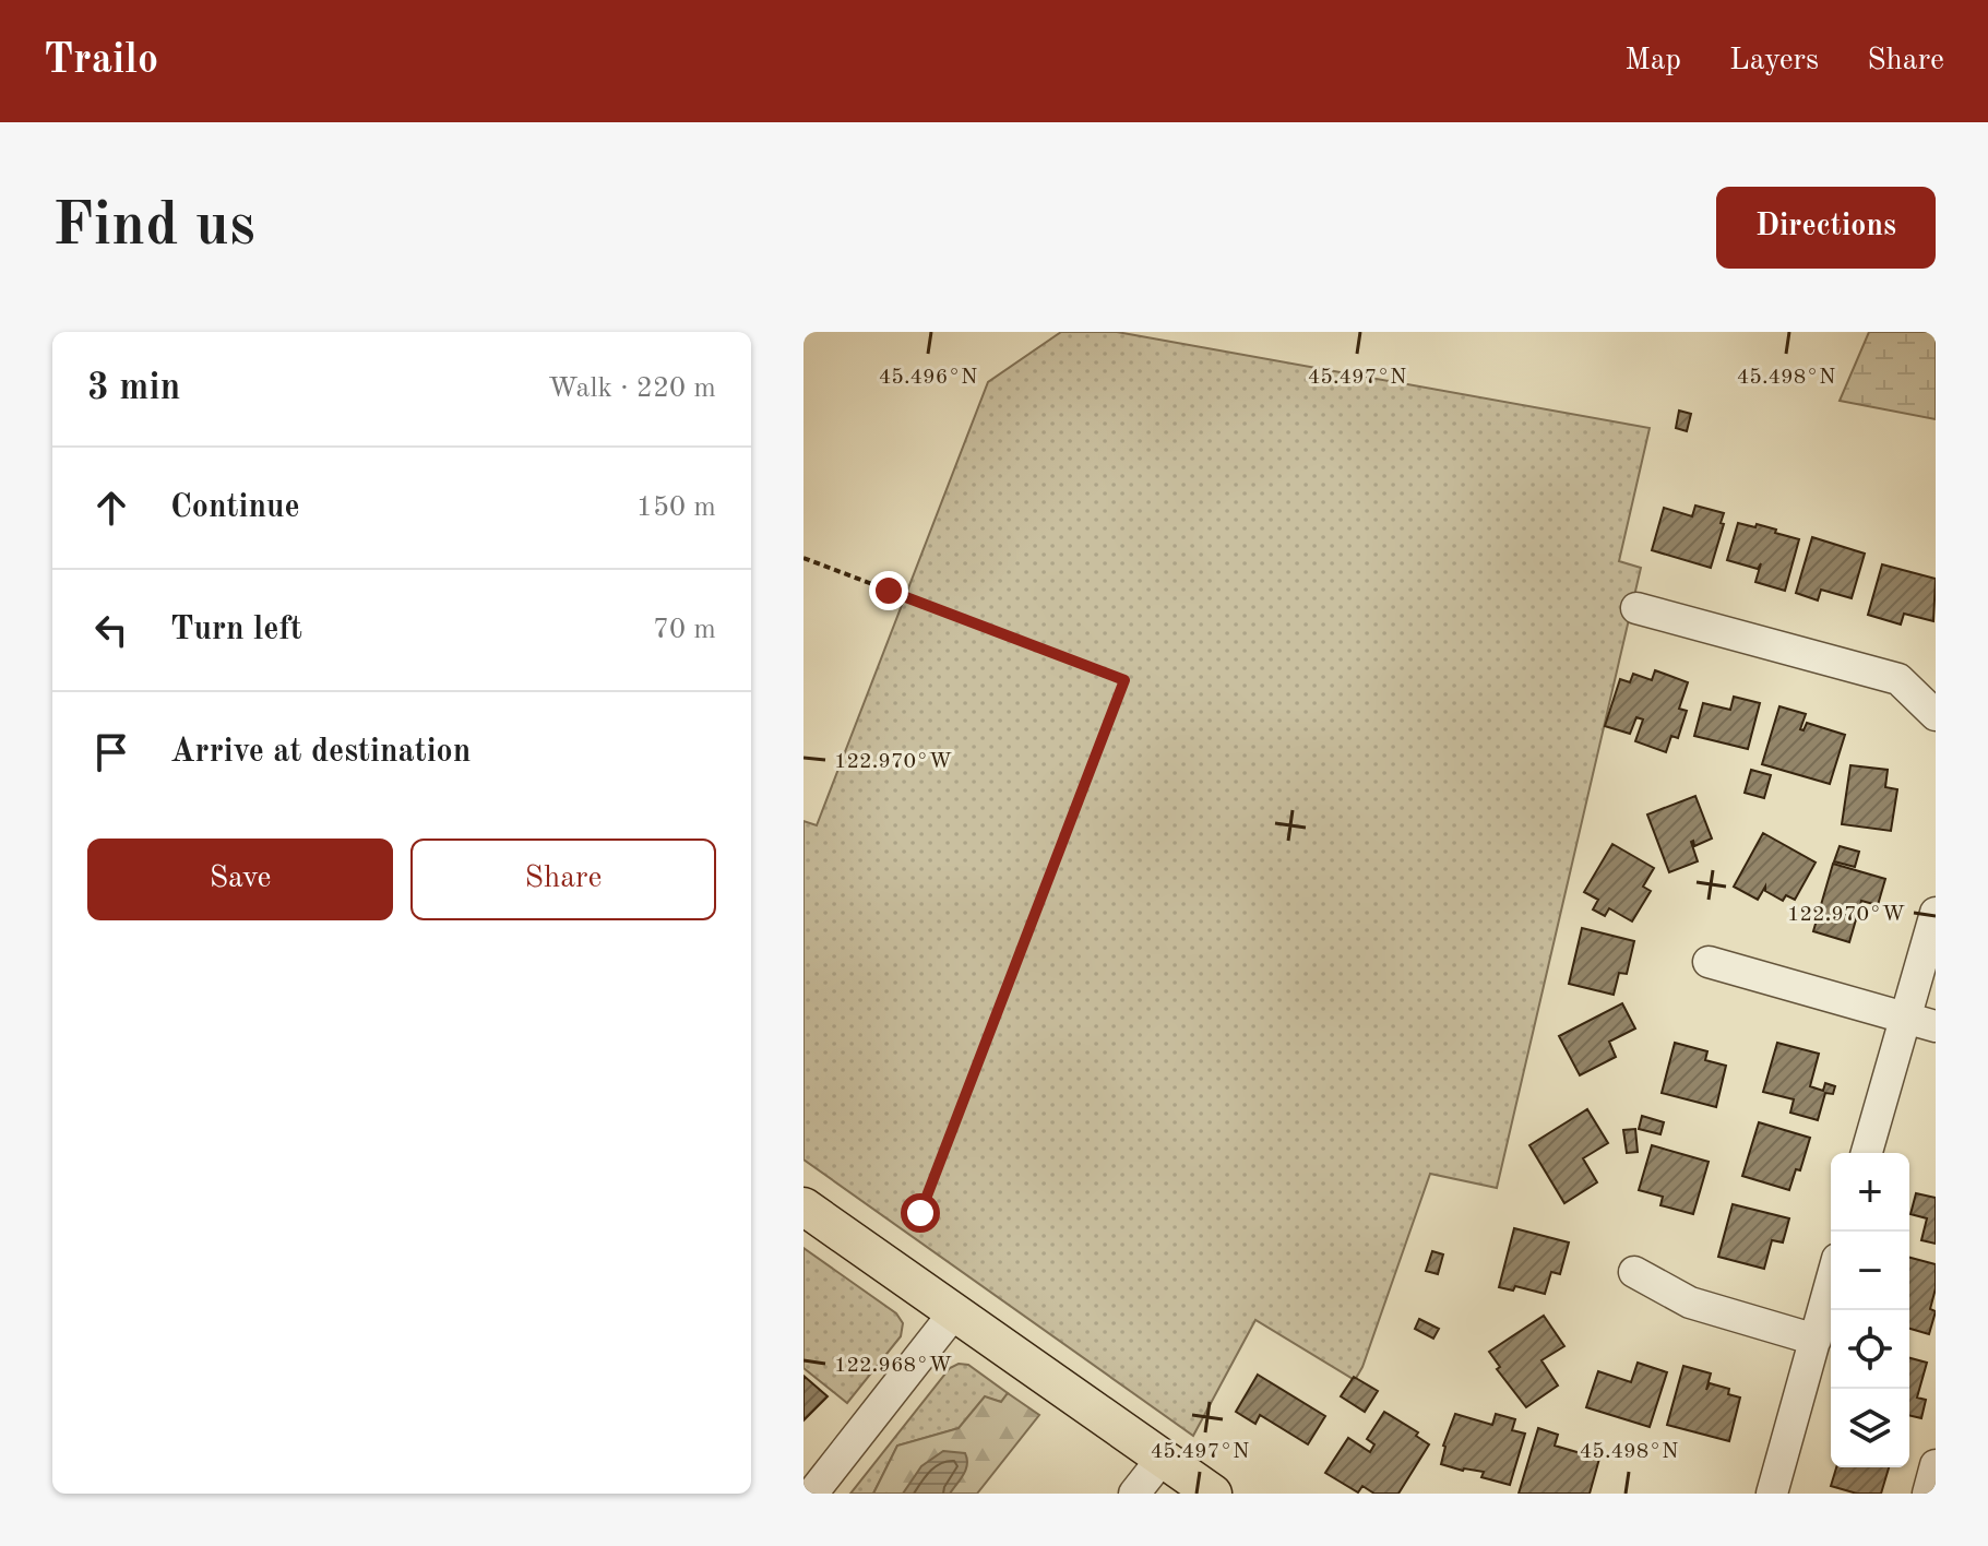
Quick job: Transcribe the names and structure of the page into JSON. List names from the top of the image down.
{
  "page": {
    "header": "Trailo",
    "nav": ["Map", "Layers", "Share"],
    "buttons": [
      "Directions",
      ["Save", "Share"]
    ],
    "title": "Find us",
    "heading": ["3 min", "Walk · 220 m"],
    "list": [
      ["Continue", "150 m"],
      ["Turn left", "70 m"],
      "Arrive at destination"
    ],
    "map_buttons": ["+", "−"]
  },
  "coordinates": [
    "45.496°N",
    "45.497°N",
    "45.498°N",
    "122.970°W",
    "122.968°W"
  ]
}
